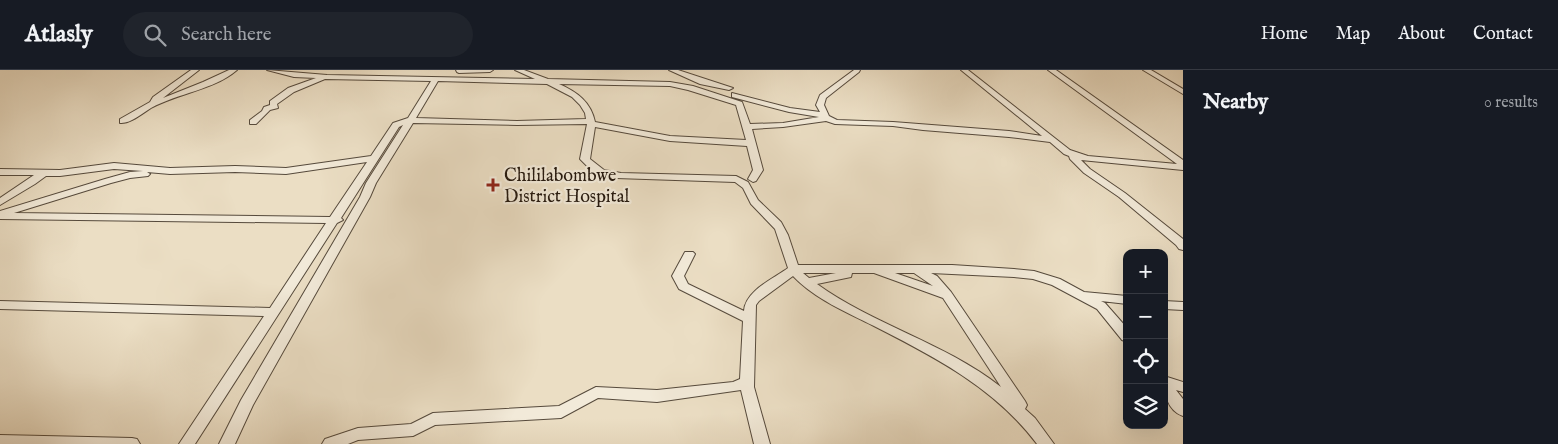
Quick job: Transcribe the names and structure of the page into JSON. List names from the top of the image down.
{
  "places": {
    "health": ["Chililabombwe District Hospital"]
  },
  "page": {
    "header": "Atlasly",
    "search": "Search here",
    "nav": [
      "Home",
      "Map",
      "About",
      "Contact"
    ],
    "heading": ["Nearby", "0 results"],
    "map_buttons": ["+", "−"]
  }
}
